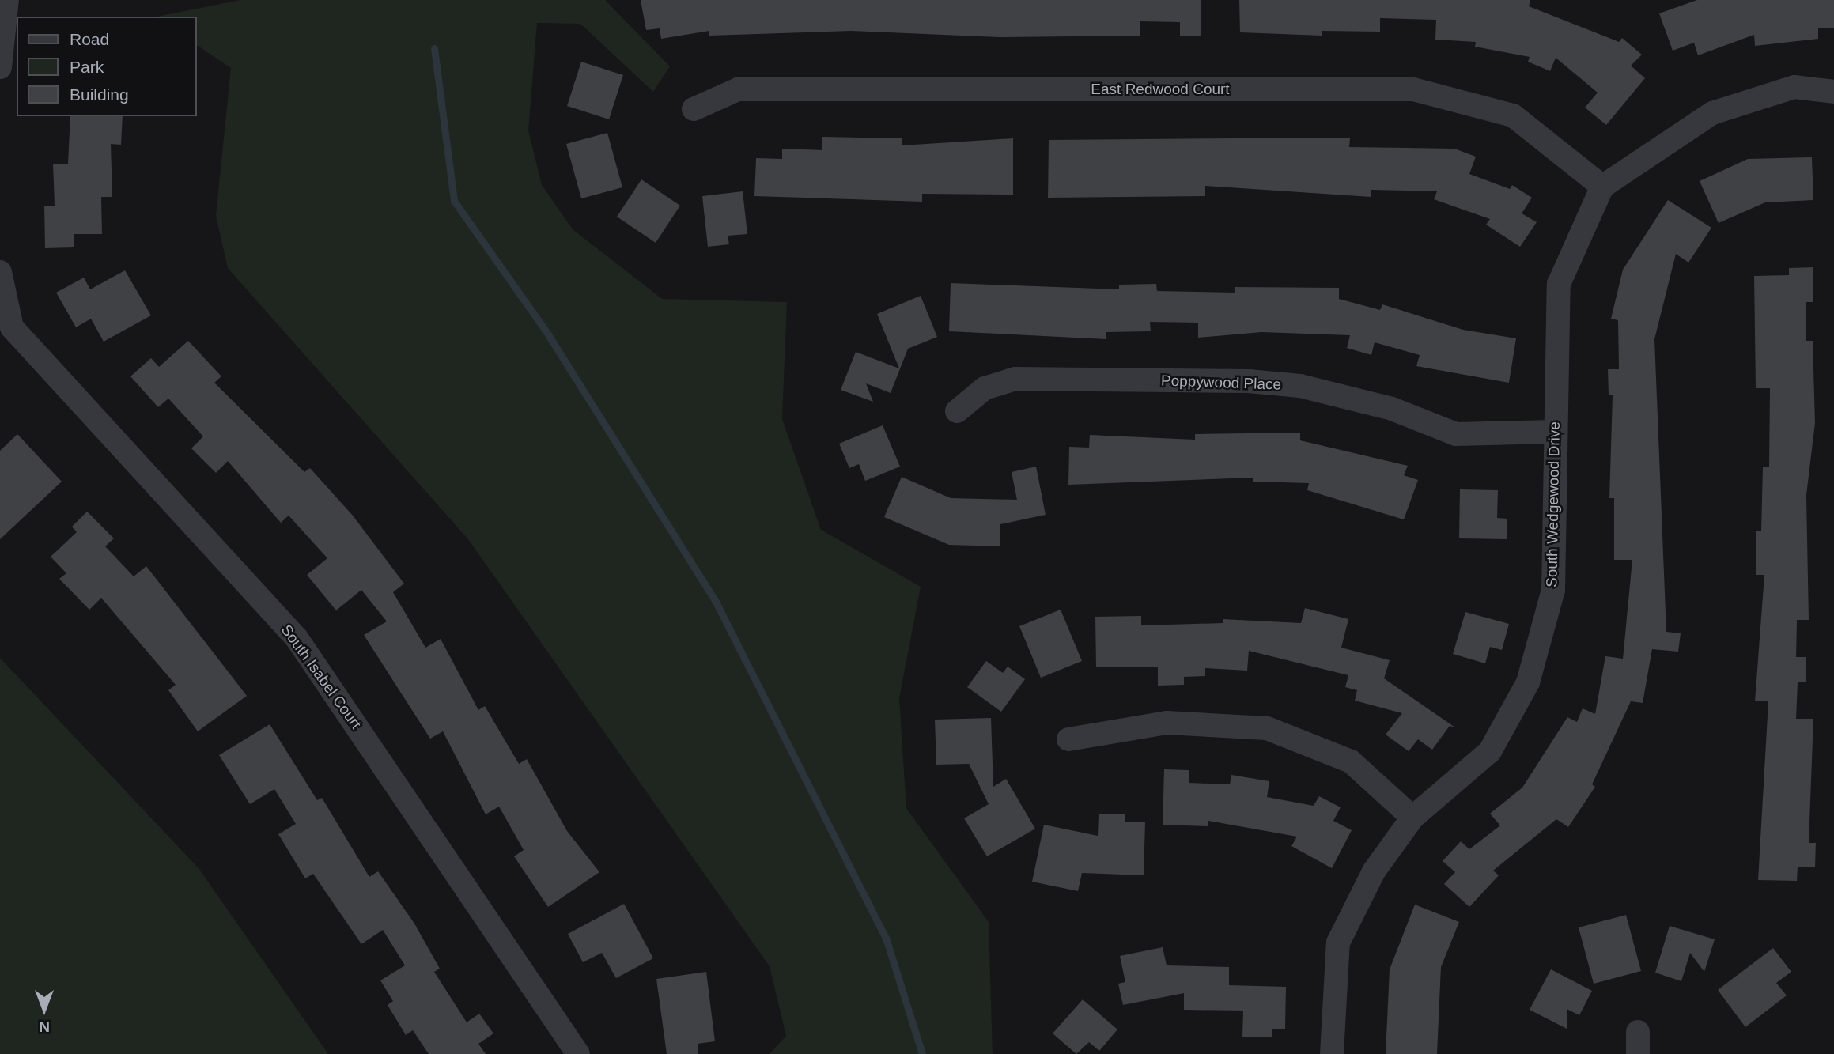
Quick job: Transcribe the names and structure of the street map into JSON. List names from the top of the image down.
{
  "streets": {
    "street": [
      "East Redwood Court",
      "Poppywood Place",
      "South Wedgewood Drive",
      "South Isabel Court"
    ]
  },
  "crossings": [
    ["East Redwood Court", "South Wedgewood Drive"],
    ["Poppywood Place", "South Wedgewood Drive"]
  ],
  "legend": ["Road", "Park", "Building"],
  "north": "bottom"
}
